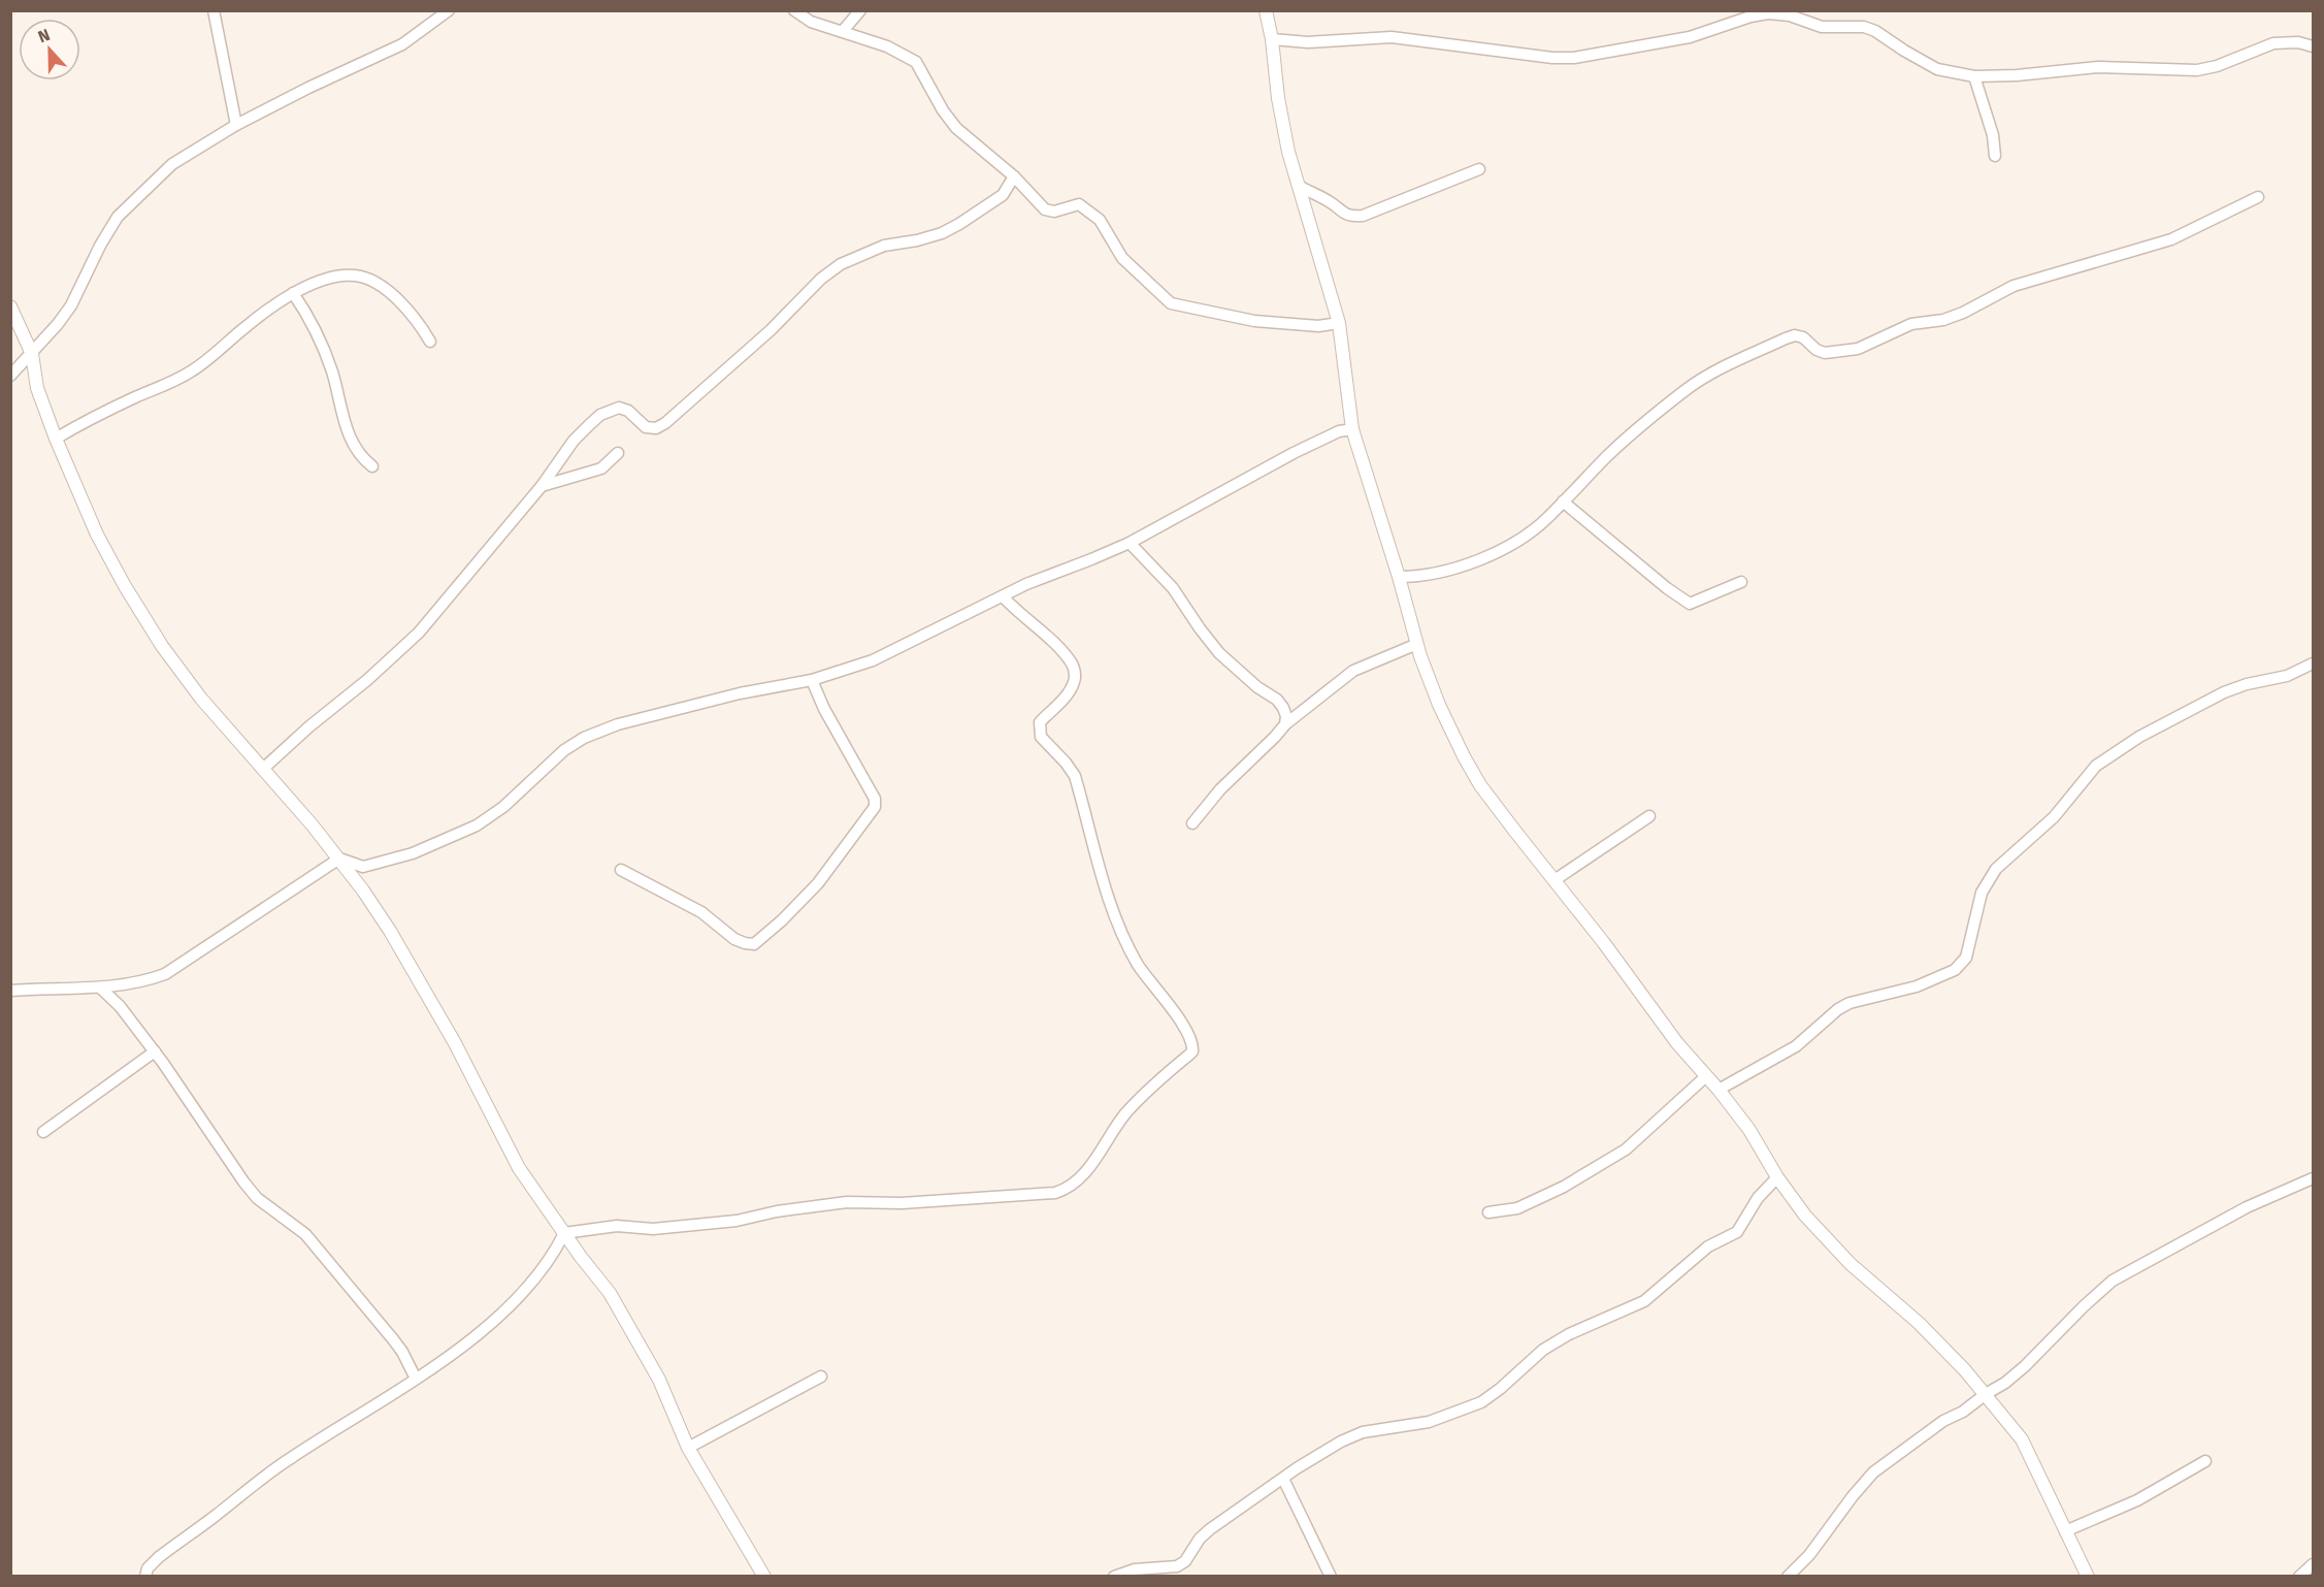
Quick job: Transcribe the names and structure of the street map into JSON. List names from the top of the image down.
{
  "north": "top"
}
